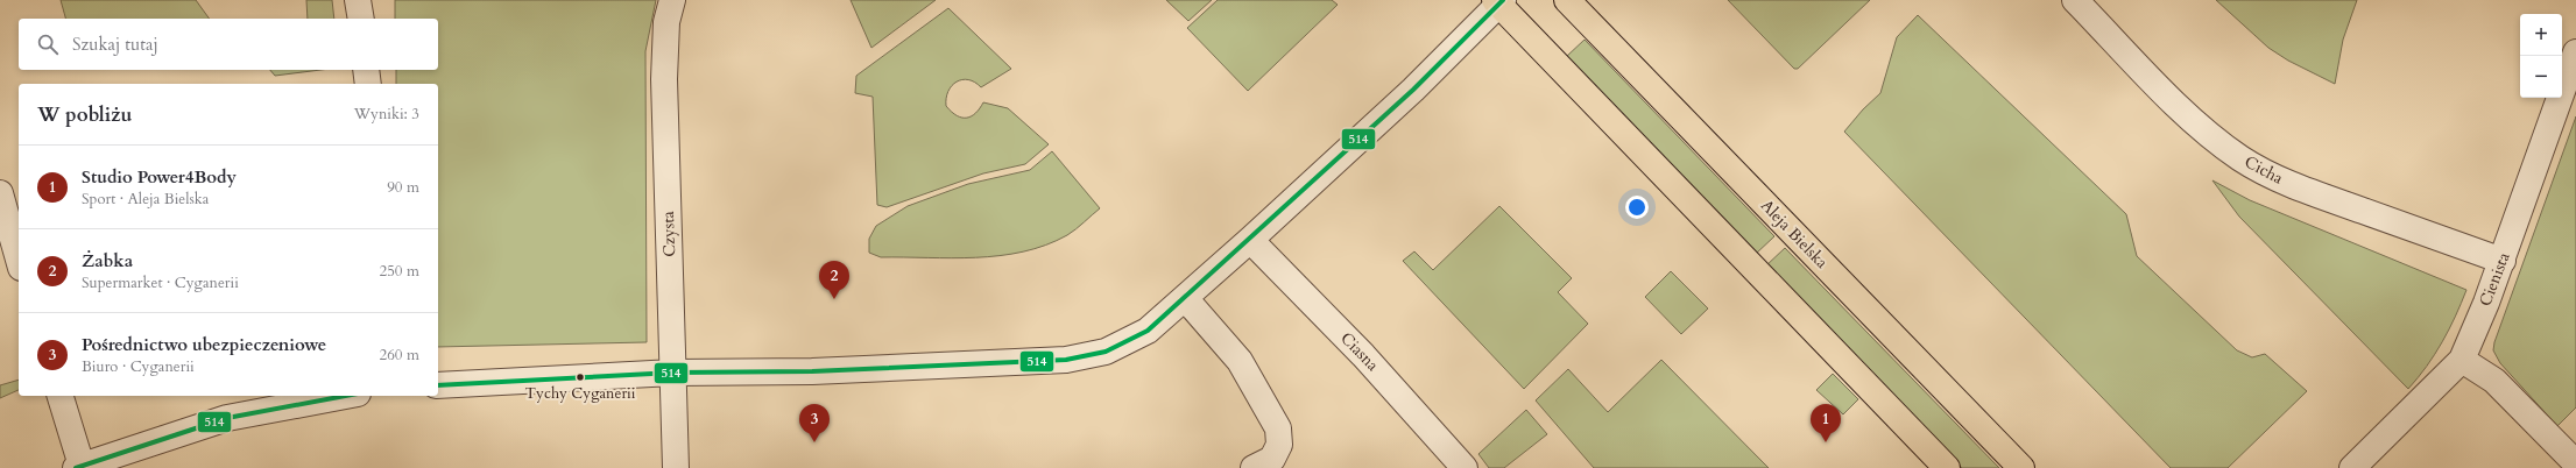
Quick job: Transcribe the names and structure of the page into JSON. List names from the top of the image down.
{
  "streets": {
    "main road": ["Aleja Bielska"],
    "street": [
      "Cicha",
      "Czysta",
      "Cienista",
      "Ciasna"
    ]
  },
  "crossings": [
    ["Cicha", "Cienista"]
  ],
  "places": ["Tychy Cyganerii"],
  "lines": ["transit line 514"],
  "page": {
    "map_buttons": ["+", "−"],
    "search": "Szukaj tutaj",
    "heading": ["W pobliżu", "Wyniki: 3"],
    "list": [
      {
        "mark": "1",
        "name": "Studio Power4Body",
        "note": "Sport · Aleja Bielska",
        "value": "90 m"
      },
      {
        "mark": "2",
        "name": "Żabka",
        "note": "Supermarket · Cyganerii",
        "value": "250 m"
      },
      {
        "mark": "3",
        "name": "Pośrednictwo ubezpieczeniowe",
        "note": "Biuro · Cyganerii",
        "value": "260 m"
      }
    ],
    "pins": ["2", "1", "3"]
  }
}
